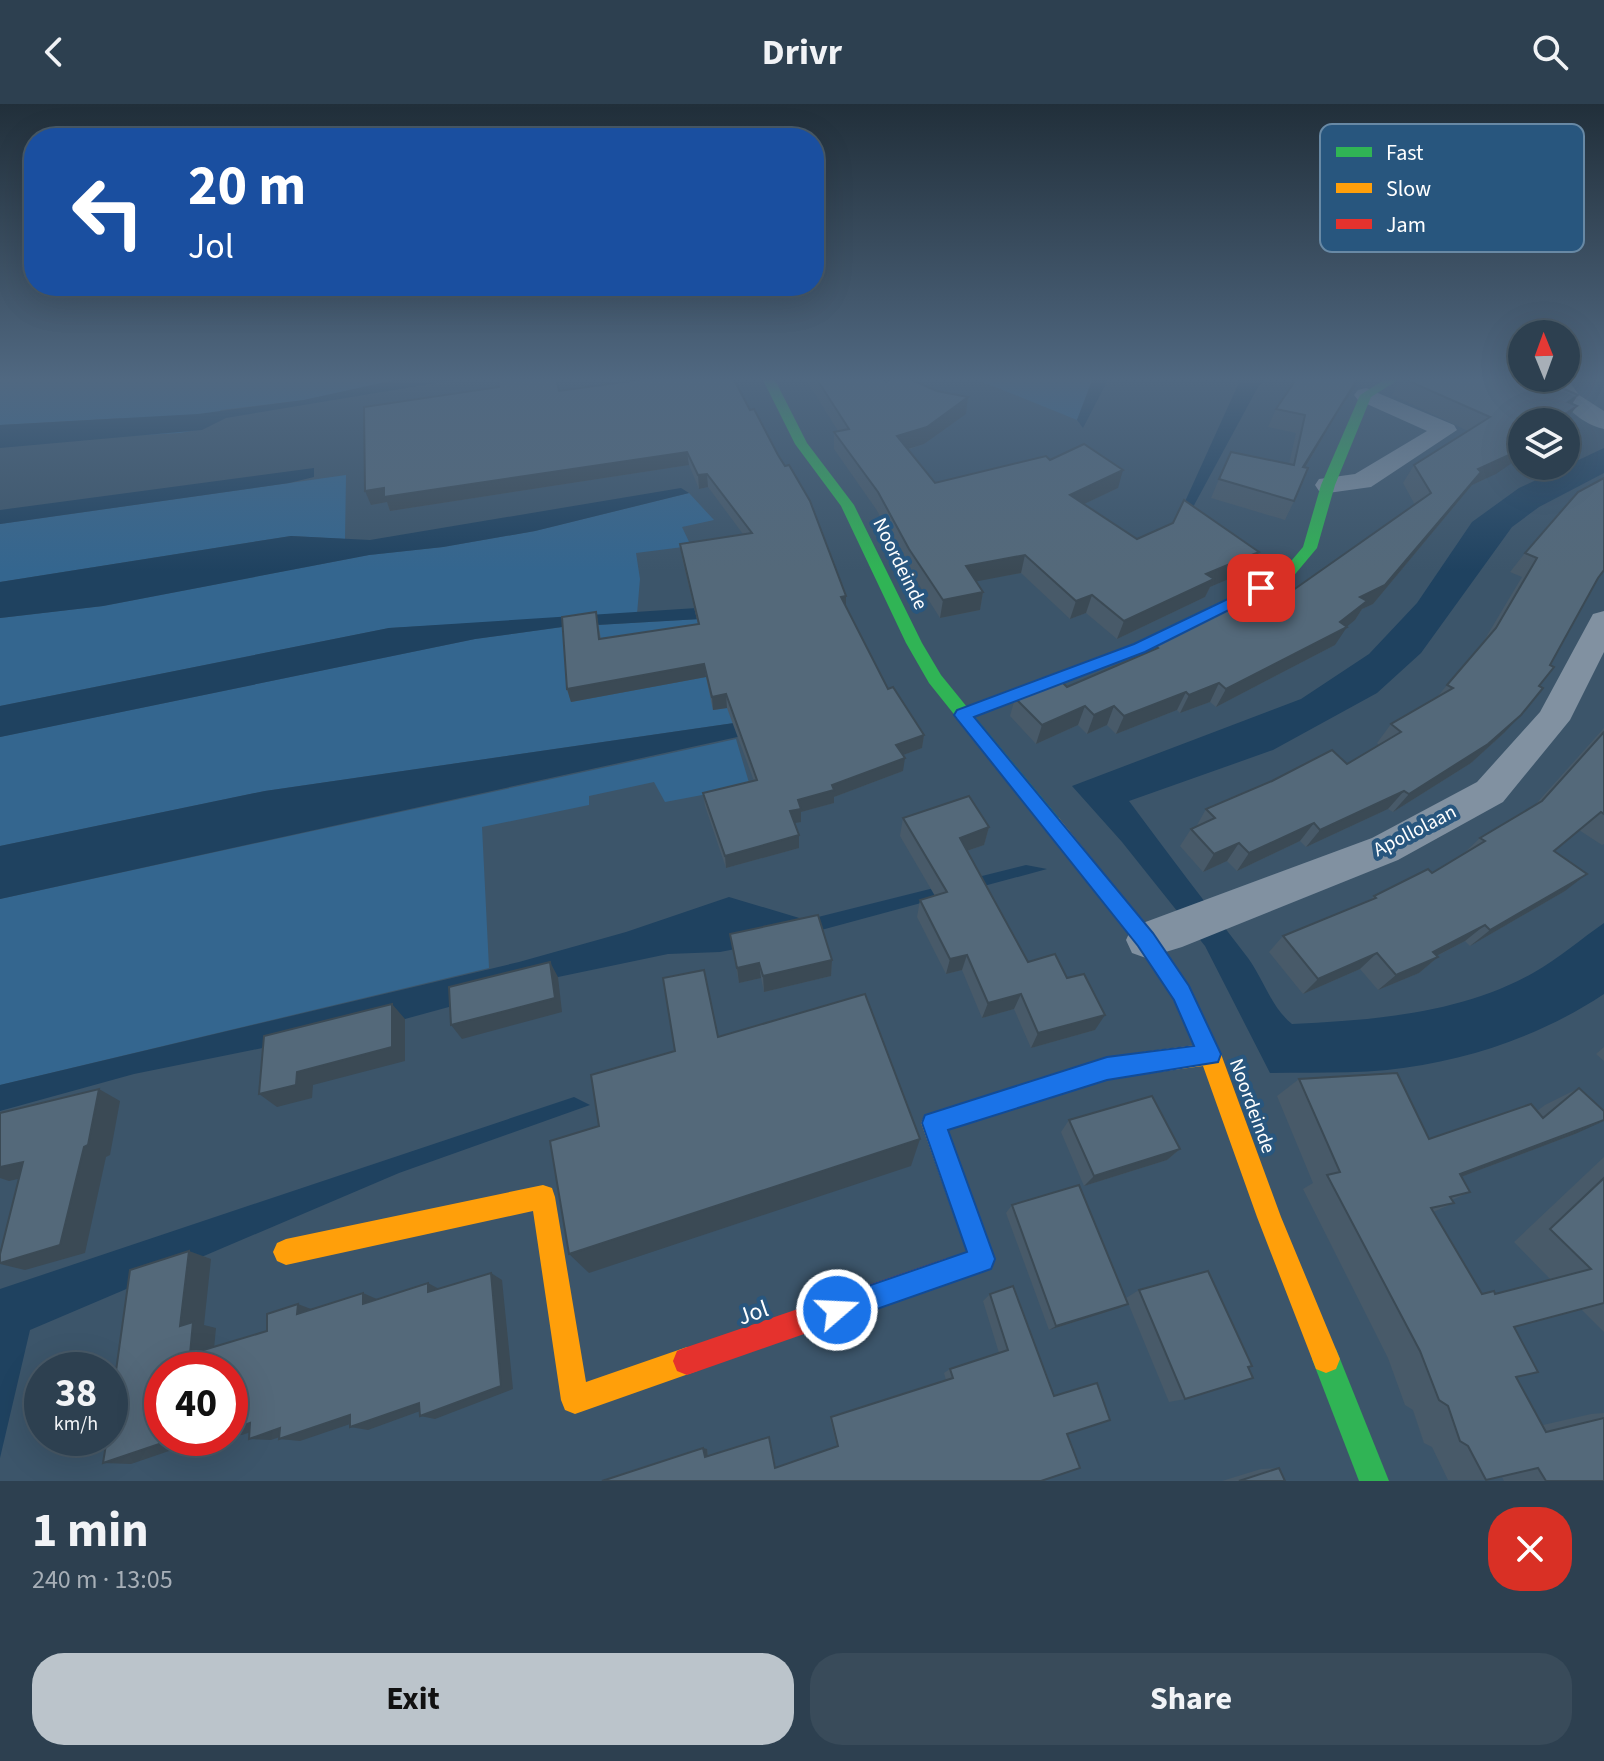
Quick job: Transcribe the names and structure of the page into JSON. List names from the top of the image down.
{
  "streets": {
    "street": ["Noordeinde", "Apollolaan", "Jol"]
  },
  "crossings": [
    ["Noordeinde", "Apollolaan"],
    ["Noordeinde", "Jol"]
  ],
  "legend": ["Fast", "Slow", "Jam"],
  "north": "top",
  "page": {
    "header": "Drivr",
    "turn": ["20 m", "Jol"],
    "speed": "38 km/h",
    "limit": "40",
    "heading": ["1 min", "240 m · 13:05"],
    "buttons": ["Exit", "Share"]
  }
}
